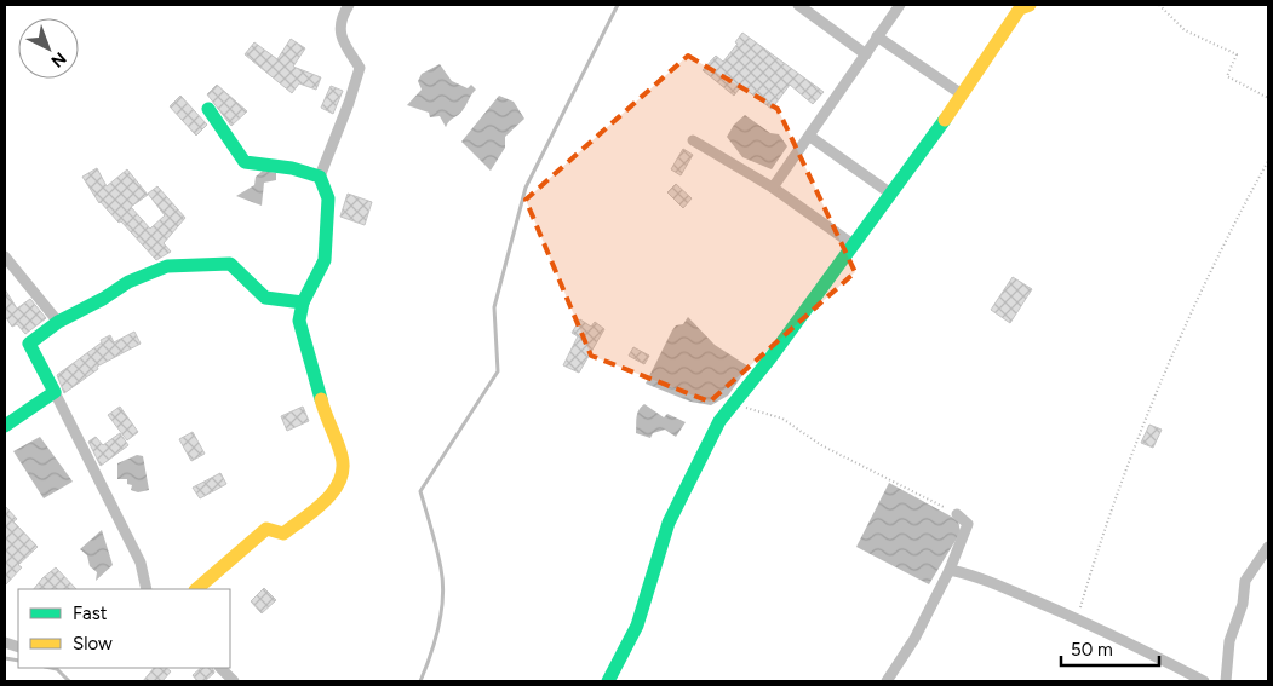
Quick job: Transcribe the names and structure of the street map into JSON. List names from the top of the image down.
{
  "legend": ["Fast", "Slow"],
  "scale_bar": "50 m",
  "north": "bottom right"
}
